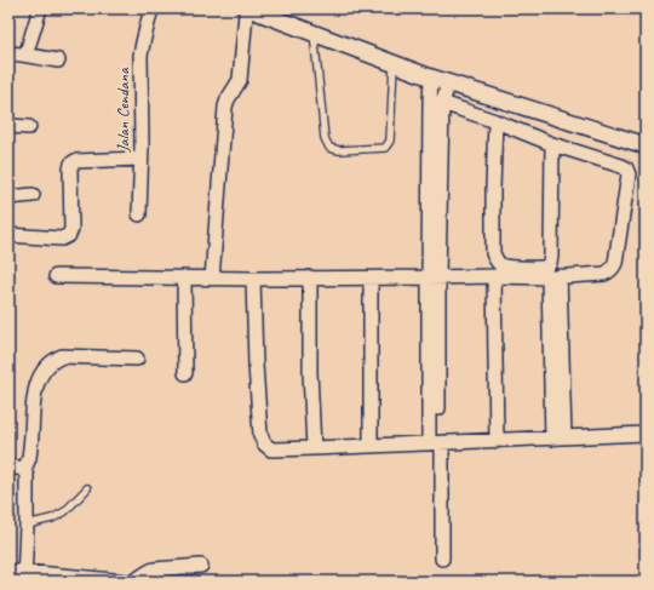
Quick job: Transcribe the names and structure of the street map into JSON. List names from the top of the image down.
{
  "streets": {
    "street": ["Jalan Cendana"]
  }
}
